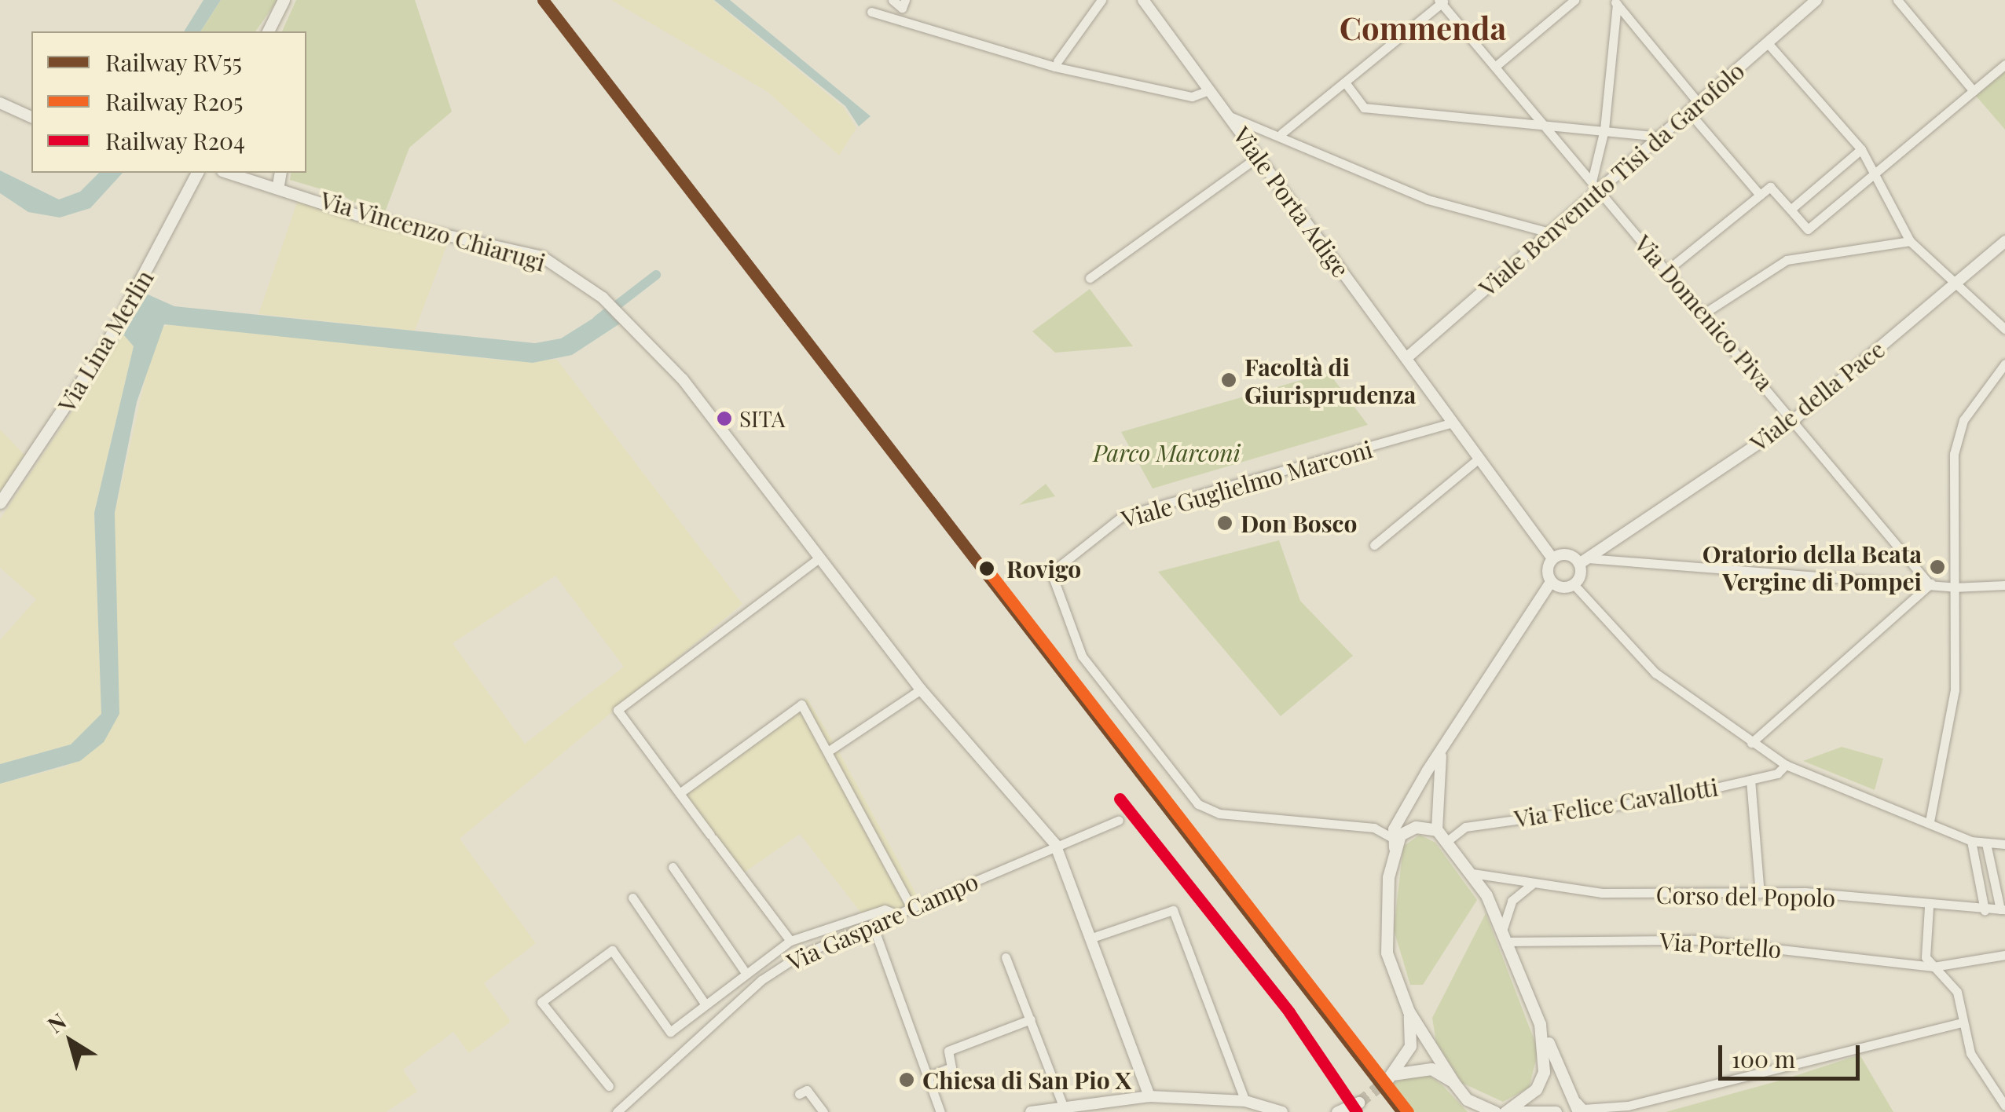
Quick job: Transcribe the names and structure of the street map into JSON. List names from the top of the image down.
{
  "streets": {
    "main road": ["Via Lina Merlin"],
    "street": [
      "Viale Benvenuto Tisi da Garofolo",
      "Viale Porta Adige",
      "Via Vincenzo Chiarugi",
      "Via Domenico Piva",
      "Viale della Pace",
      "Viale Guglielmo Marconi",
      "Via Felice Cavallotti",
      "Corso del Popolo",
      "Via Gaspare Campo",
      "Via Portello"
    ]
  },
  "crossings": [
    ["Viale Benvenuto Tisi da Garofolo", "Viale Porta Adige"],
    ["Viale Benvenuto Tisi da Garofolo", "Via Domenico Piva"],
    ["Viale Porta Adige", "Viale Guglielmo Marconi"],
    ["Via Vincenzo Chiarugi", "Via Gaspare Campo"],
    ["Via Domenico Piva", "Viale della Pace"]
  ],
  "districts": ["Commenda"],
  "parks": ["Parco Marconi"],
  "places": [
    "Facoltà di Giurisprudenza",
    "SITA",
    "Don Bosco",
    "Oratorio della Beata Vergine di Pompei",
    "Rovigo",
    "Chiesa di San Pio X"
  ],
  "lines": ["rail line RV55", "rail line R205", "rail line R204"],
  "legend": ["Railway RV55", "Railway R205", "Railway R204"],
  "scale_bar": "100 m",
  "north": "top left"
}
